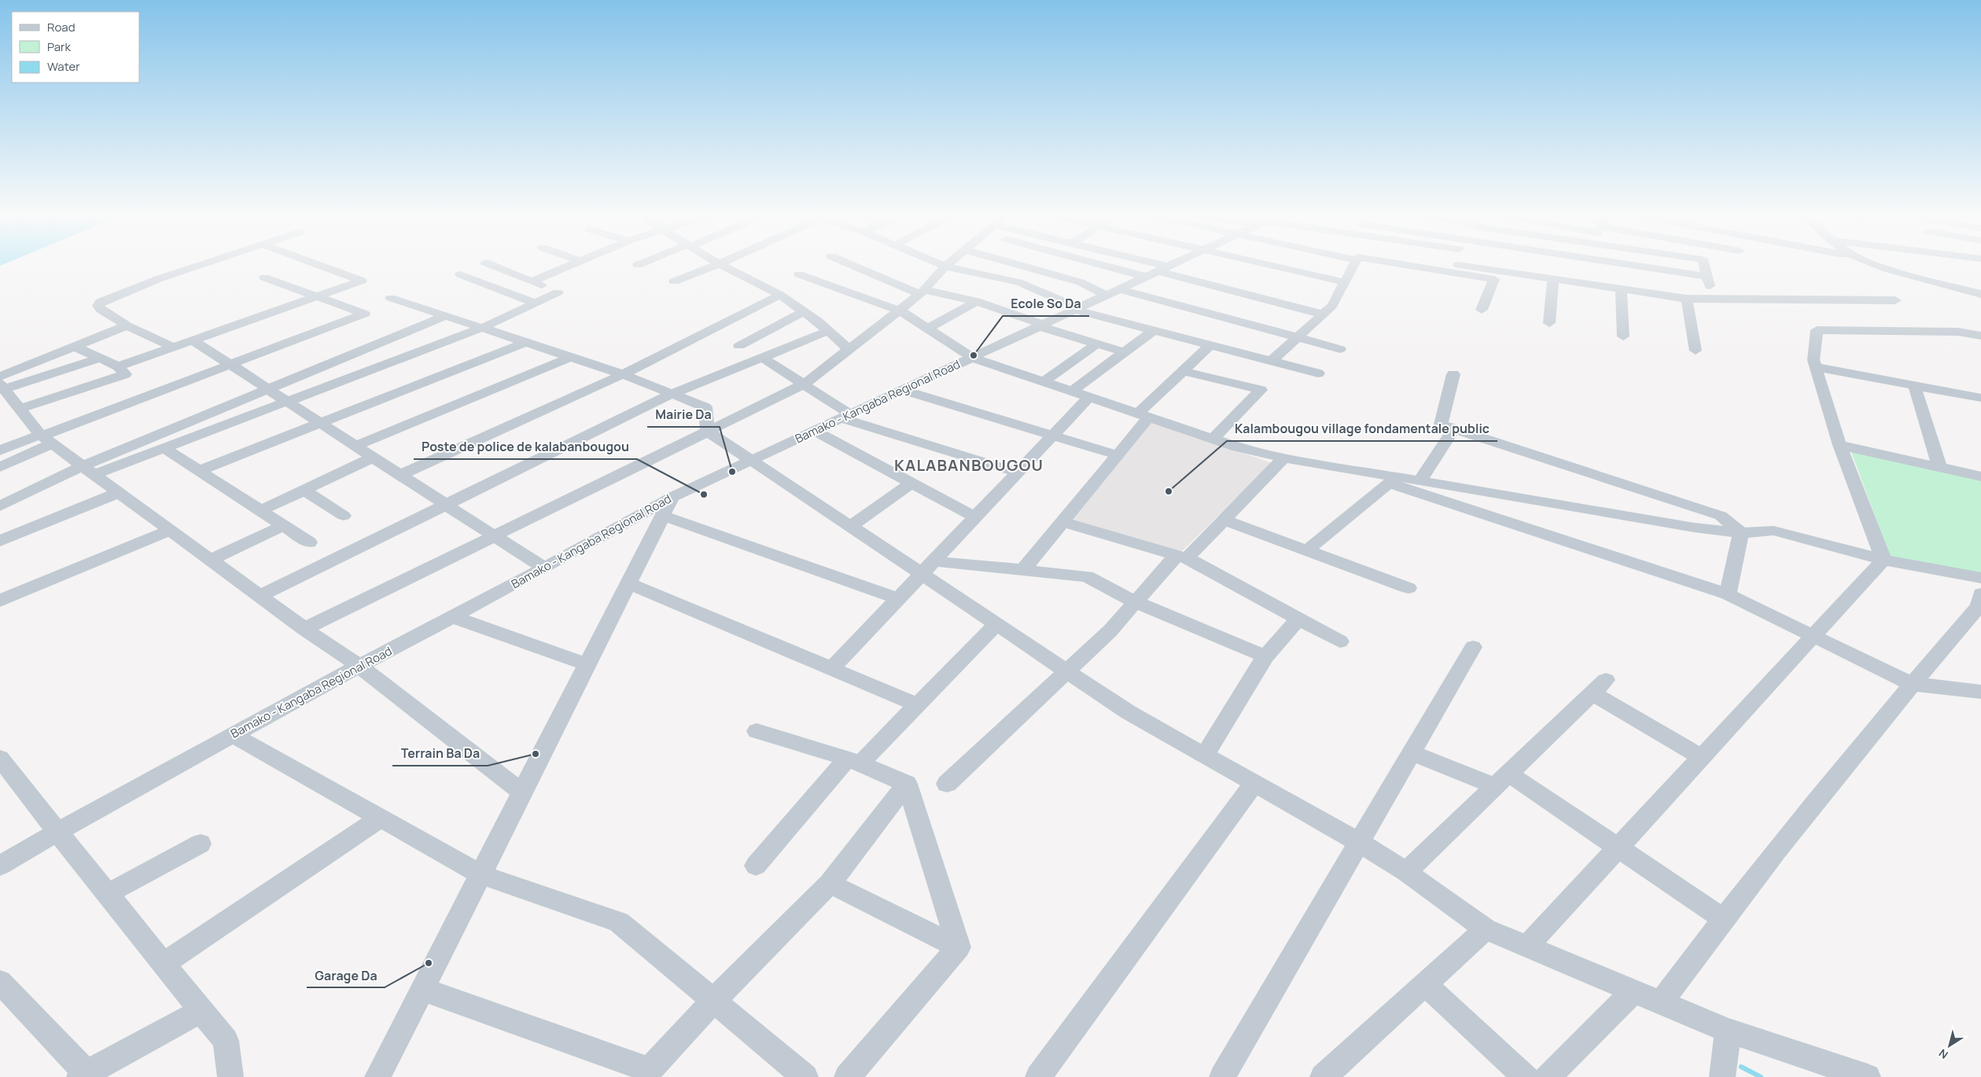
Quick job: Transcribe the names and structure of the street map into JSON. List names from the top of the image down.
{
  "streets": {
    "street": ["Bamako - Kangaba Regional Road"]
  },
  "districts": ["KALABANBOUGOU"],
  "places": [
    "Ecole So Da",
    "Mairie Da",
    "Kalambougou village fondamentale public",
    "Poste de police de kalabanbougou",
    "Terrain Ba Da",
    "Garage Da"
  ],
  "legend": ["Road", "Park", "Water"],
  "north": "bottom left"
}
